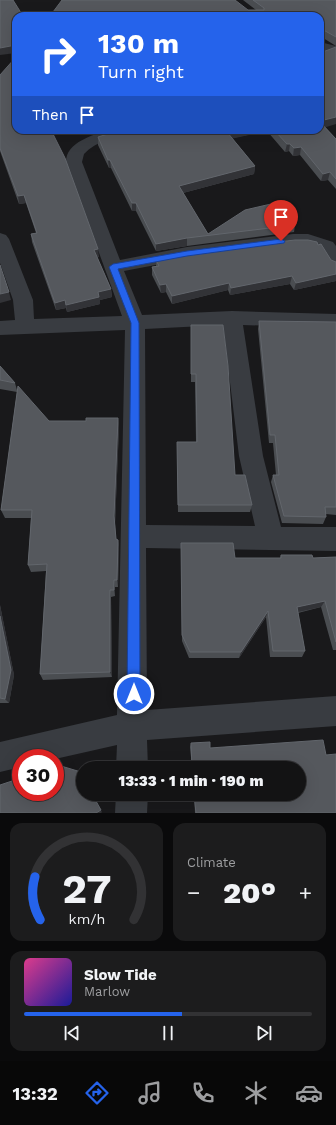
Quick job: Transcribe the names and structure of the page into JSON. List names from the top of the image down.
{
  "page": {
    "turn": ["130 m", "Turn right"],
    "then": "Then",
    "limit": "30",
    "trip": "13:33 · 1 min · 190 m",
    "tile": "Climate",
    "heat": ["−", "20°", "+"],
    "song": ["Slow Tide", "Marlow"],
    "tabs": "13:32",
    "gauge": ["27", "km/h"]
  }
}
